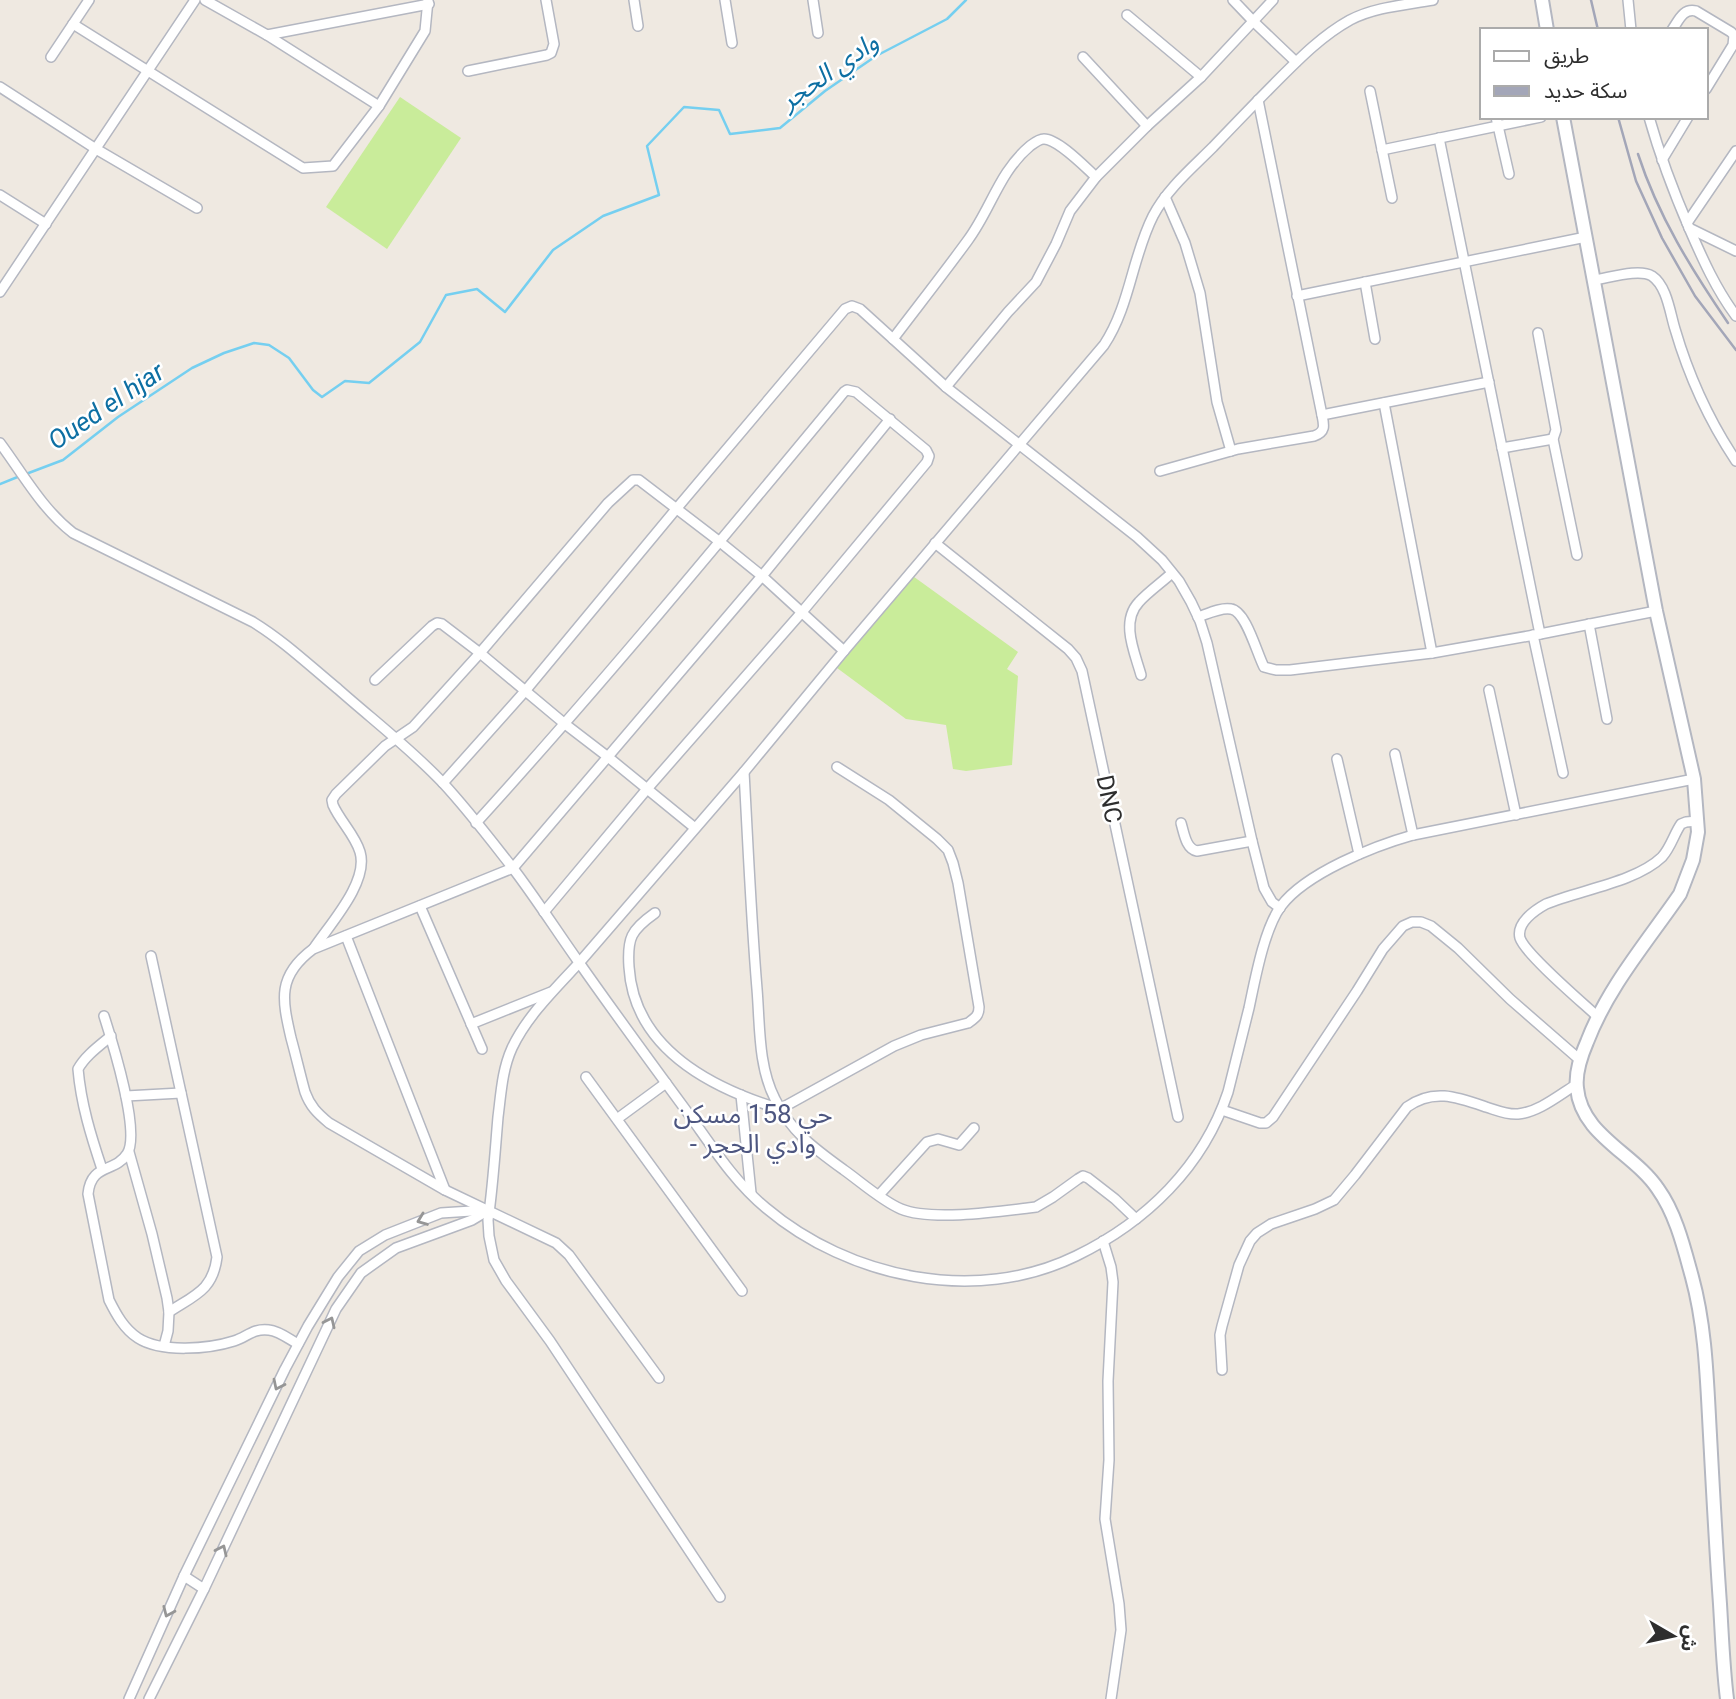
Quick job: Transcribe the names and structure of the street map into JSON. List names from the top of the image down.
{
  "streets": {
    "street": ["DNC"]
  },
  "districts": ["حي 158 مسكن - وادي الحجر"],
  "water": ["وادي الحجر", "Oued el hjar"],
  "legend": ["طريق", "سكة حديد"],
  "north": "right"
}
